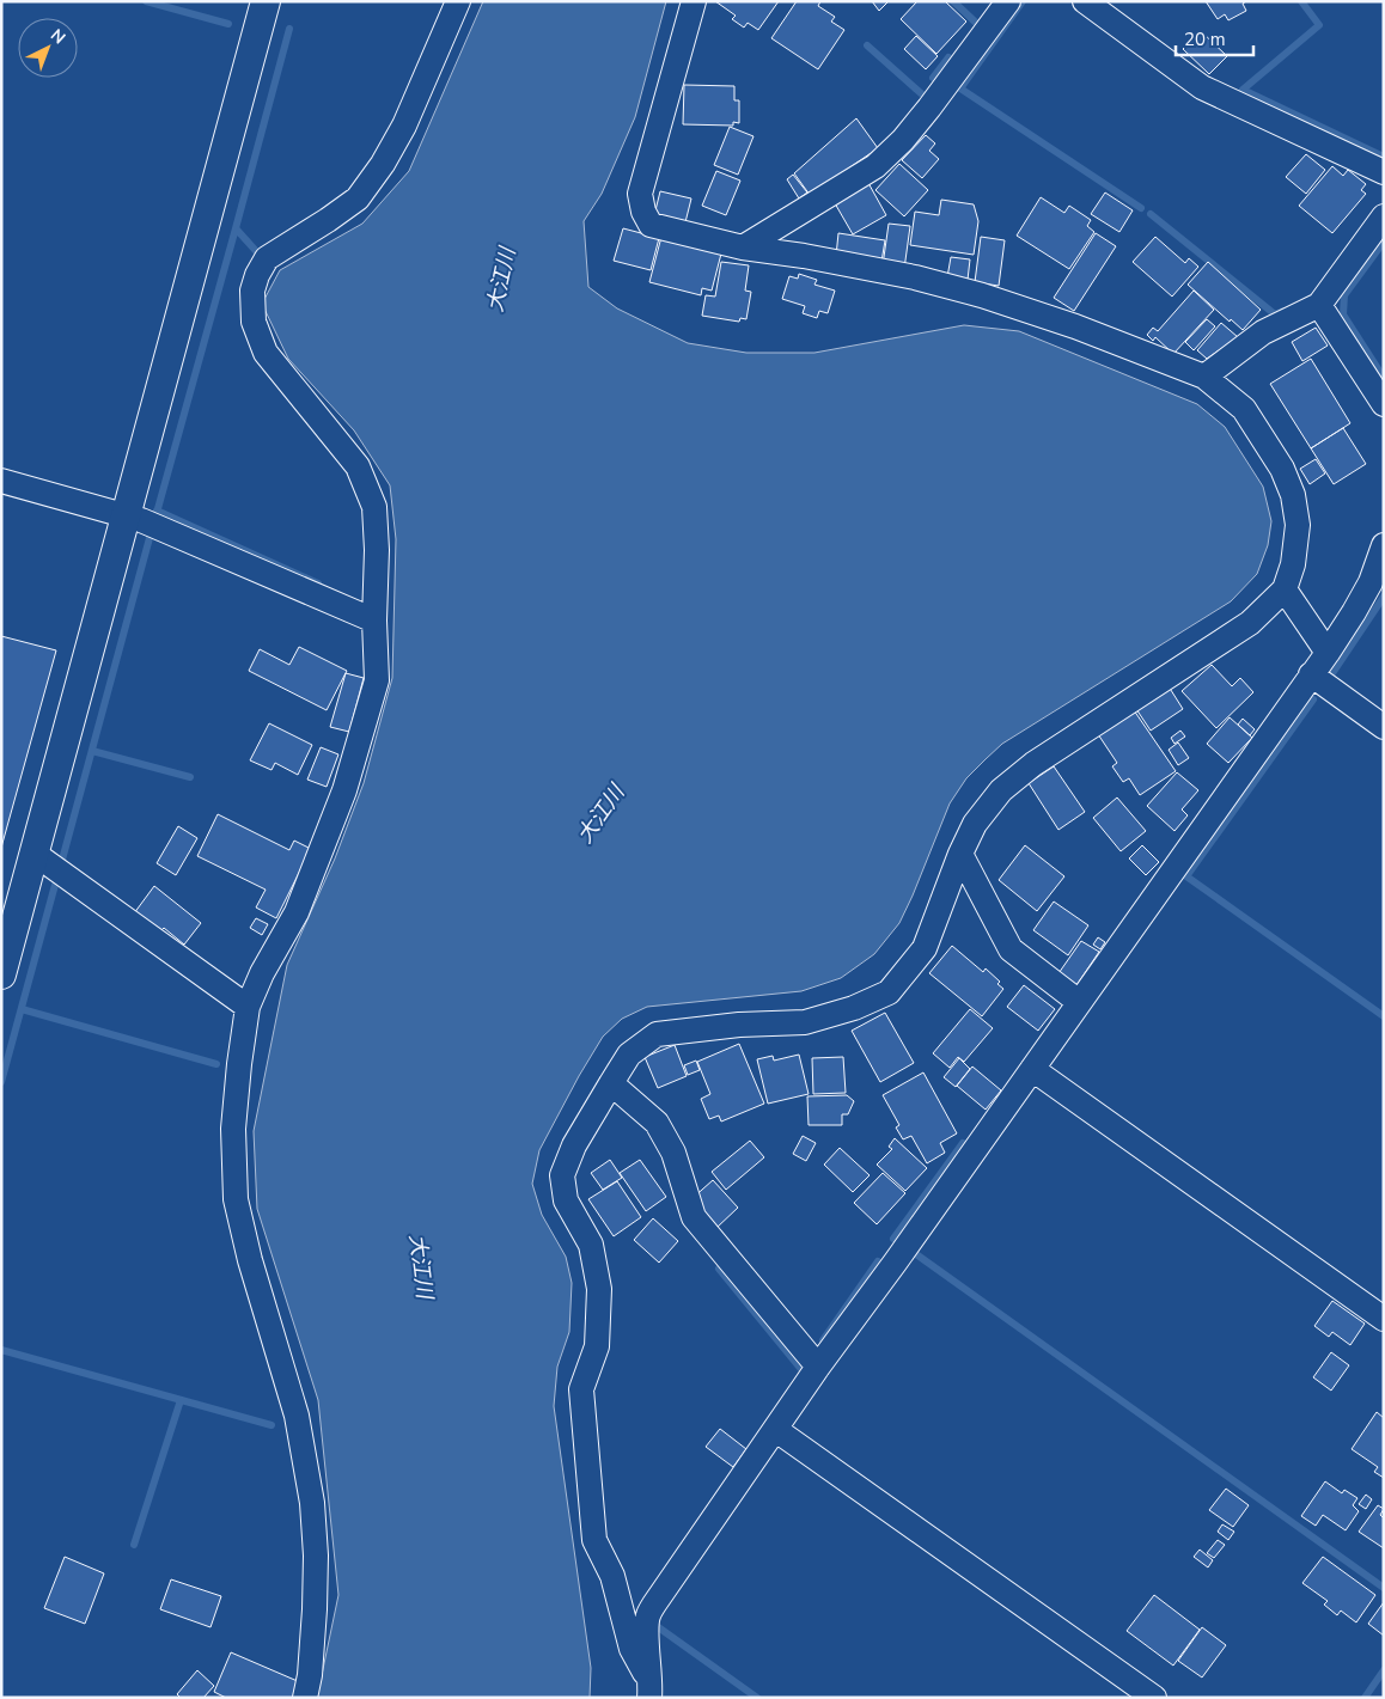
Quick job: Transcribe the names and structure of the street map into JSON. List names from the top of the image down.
{
  "water": ["大江川"],
  "scale_bar": "20 m",
  "north": "top right"
}
